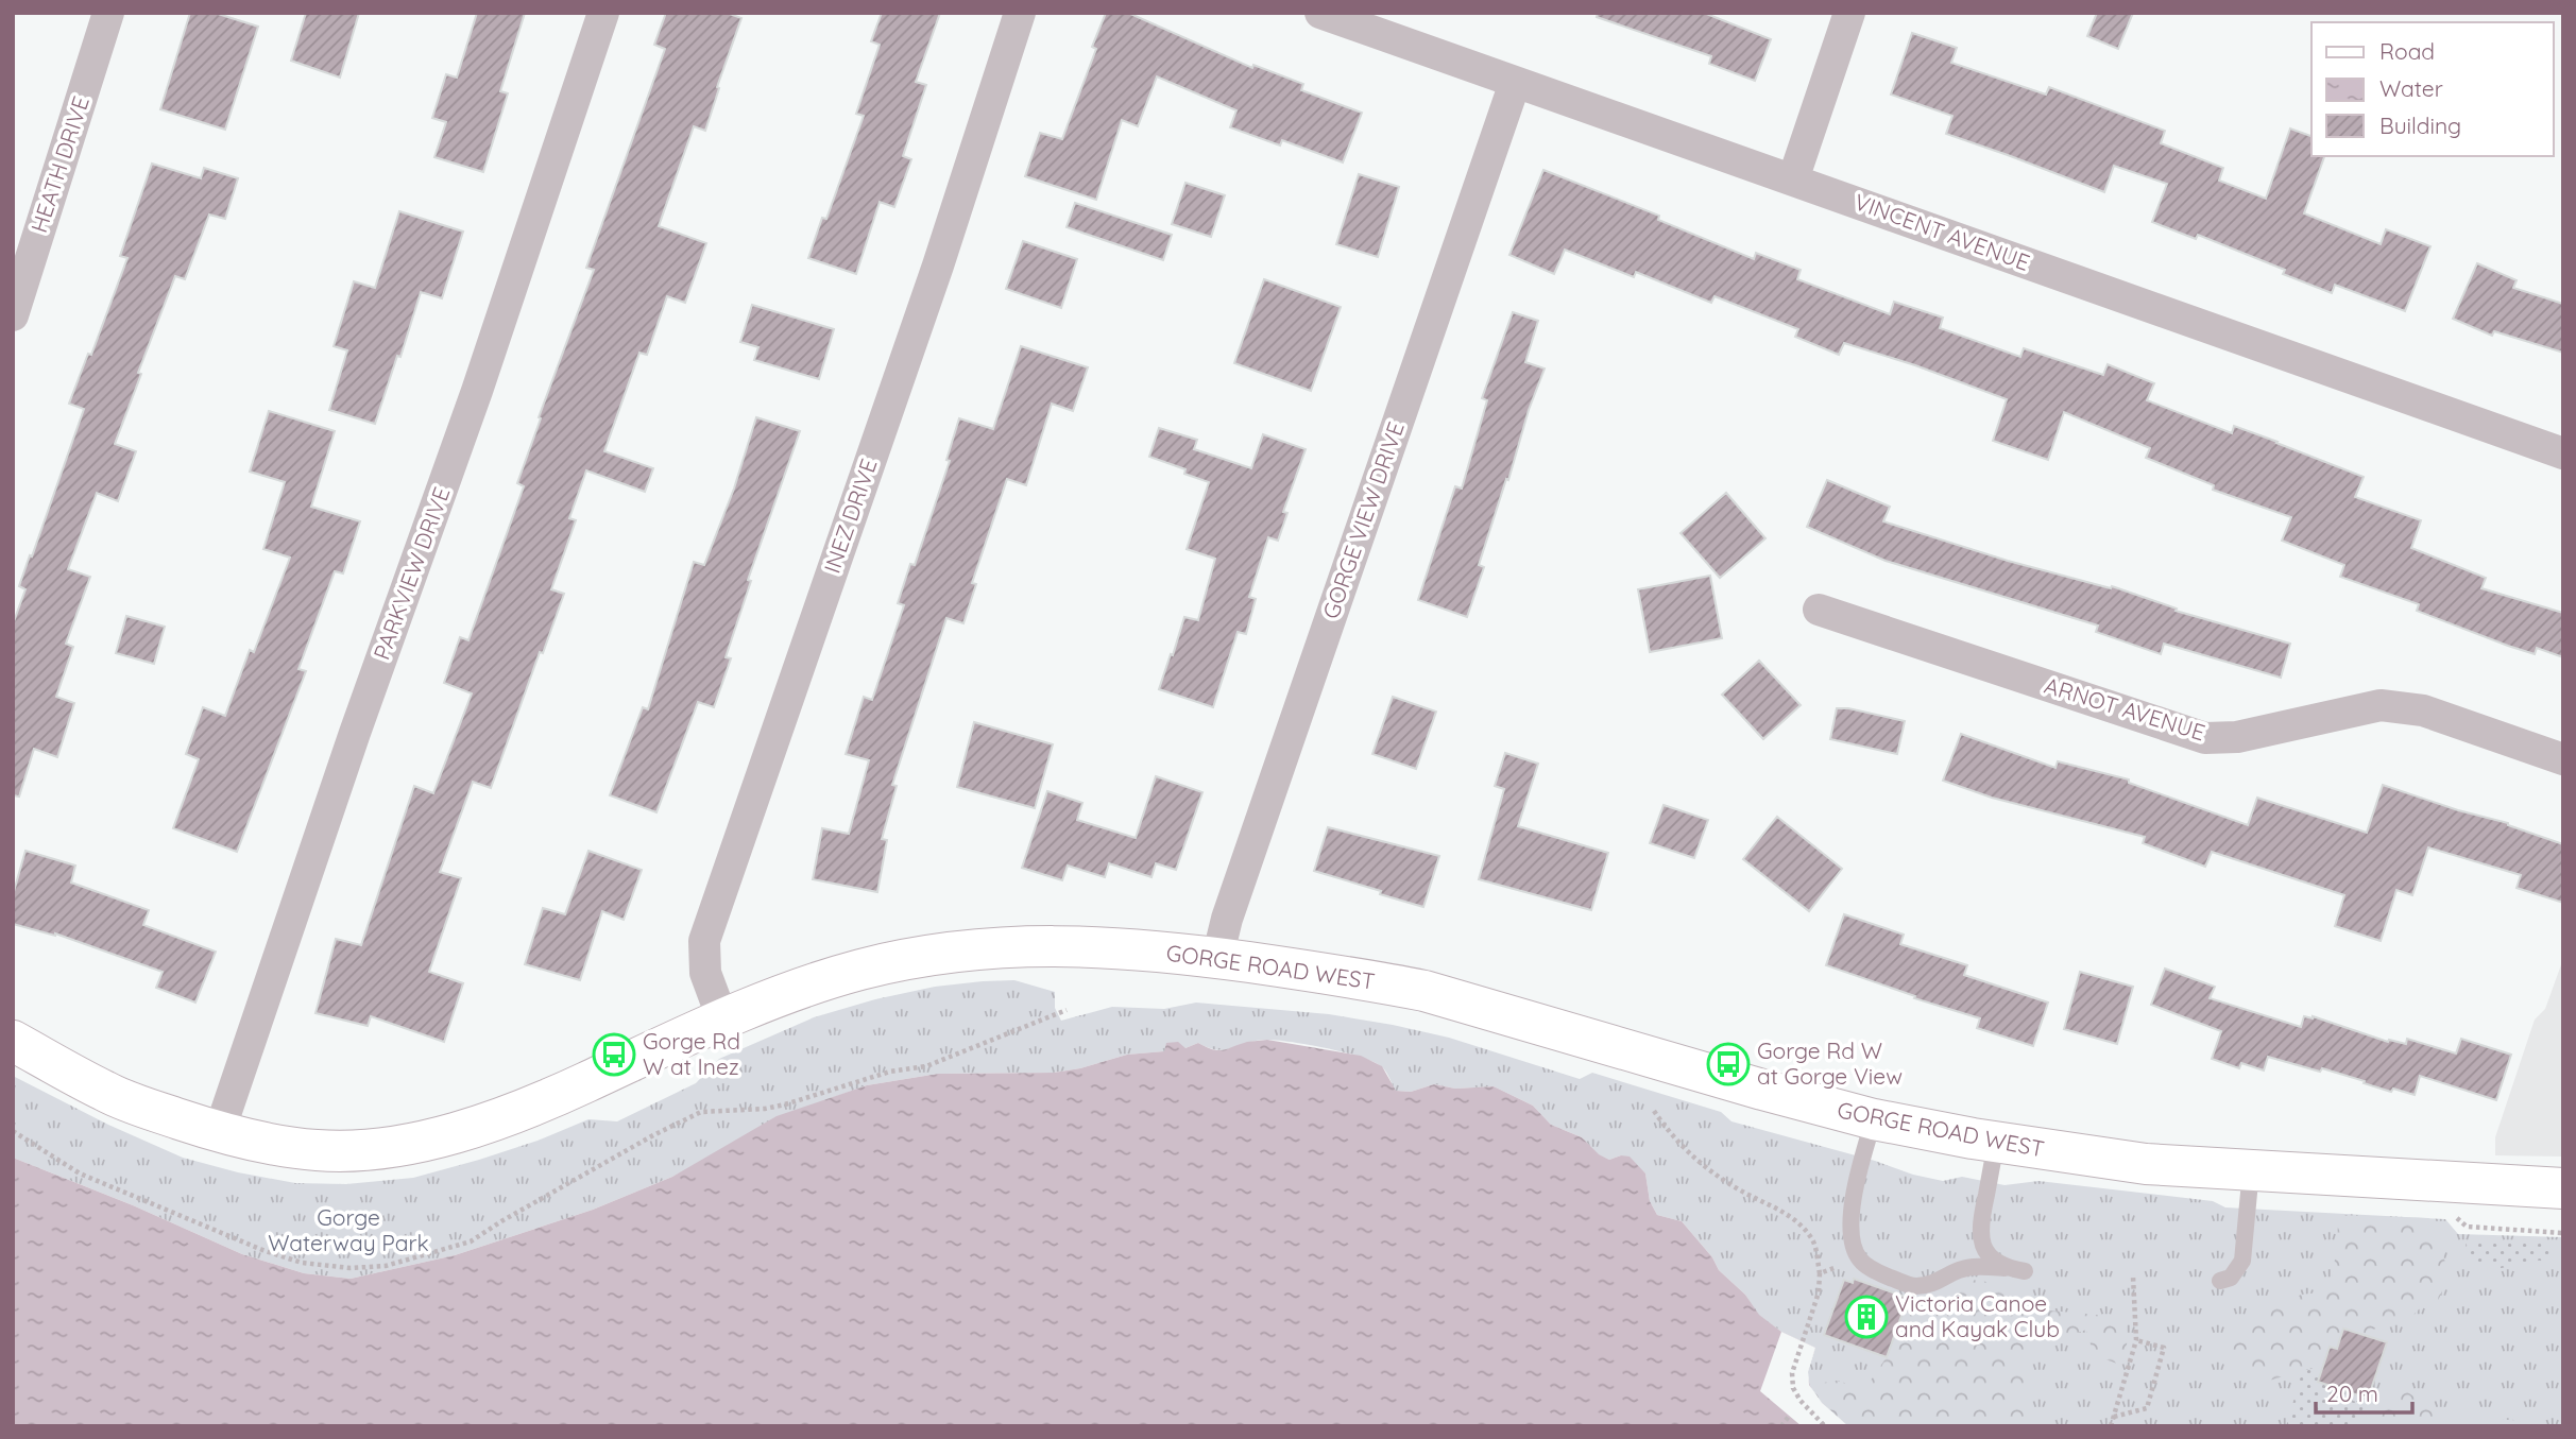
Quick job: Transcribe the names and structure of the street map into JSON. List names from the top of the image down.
{
  "streets": {
    "main road": ["GORGE ROAD WEST"],
    "street": [
      "HEATH DRIVE",
      "VINCENT AVENUE",
      "INEZ DRIVE",
      "GORGE VIEW DRIVE",
      "PARKVIEW DRIVE",
      "ARNOT AVENUE"
    ]
  },
  "crossings": [
    ["VINCENT AVENUE", "GORGE VIEW DRIVE"],
    ["INEZ DRIVE", "GORGE ROAD WEST"],
    ["GORGE VIEW DRIVE", "GORGE ROAD WEST"],
    ["PARKVIEW DRIVE", "GORGE ROAD WEST"]
  ],
  "parks": ["Gorge Waterway Park"],
  "places": {
    "bus stop": ["Gorge Rd W at Inez", "Gorge Rd W at Gorge View"],
    "building": ["Victoria Canoe and Kayak Club"]
  },
  "legend": ["Road", "Water", "Building"],
  "scale_bar": "20 m"
}
